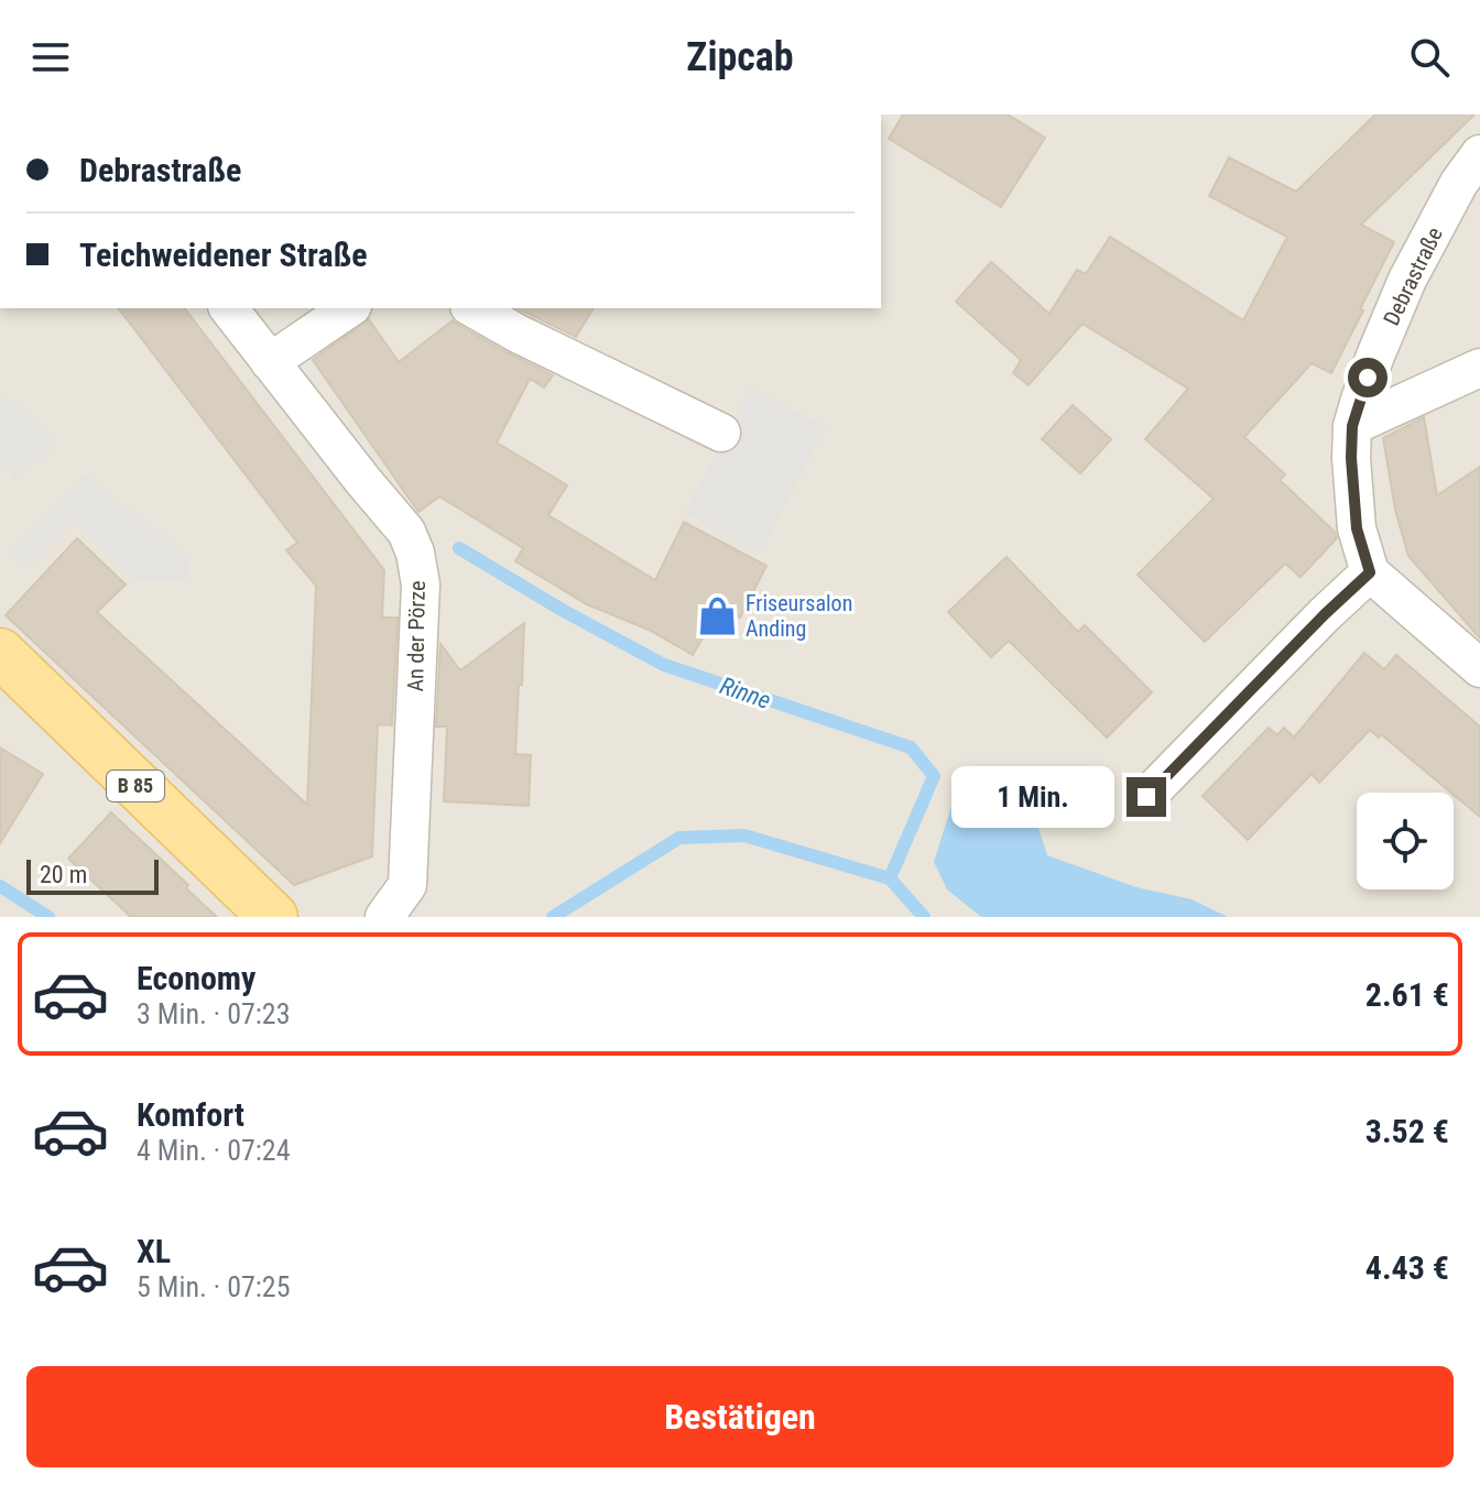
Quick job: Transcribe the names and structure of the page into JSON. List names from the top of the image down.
{
  "streets": {
    "main road": ["B 85"],
    "street": ["Debrastraße", "An der Pörze"]
  },
  "water": ["Rinne"],
  "places": {
    "shop": ["Friseursalon Anding"]
  },
  "scale_bar": "20 m",
  "page": {
    "header": "Zipcab",
    "banner": ["Debrastraße", "Teichweidener Straße"],
    "bubble": "1 Min.",
    "scale": "20 m",
    "list": [
      {
        "name": "Economy",
        "note": "3 Min. · 07:23",
        "value": "2.61 €"
      },
      {
        "name": "Komfort",
        "note": "4 Min. · 07:24",
        "value": "3.52 €"
      },
      {
        "name": "XL",
        "note": "5 Min. · 07:25",
        "value": "4.43 €"
      }
    ],
    "buttons": "Bestätigen"
  }
}
